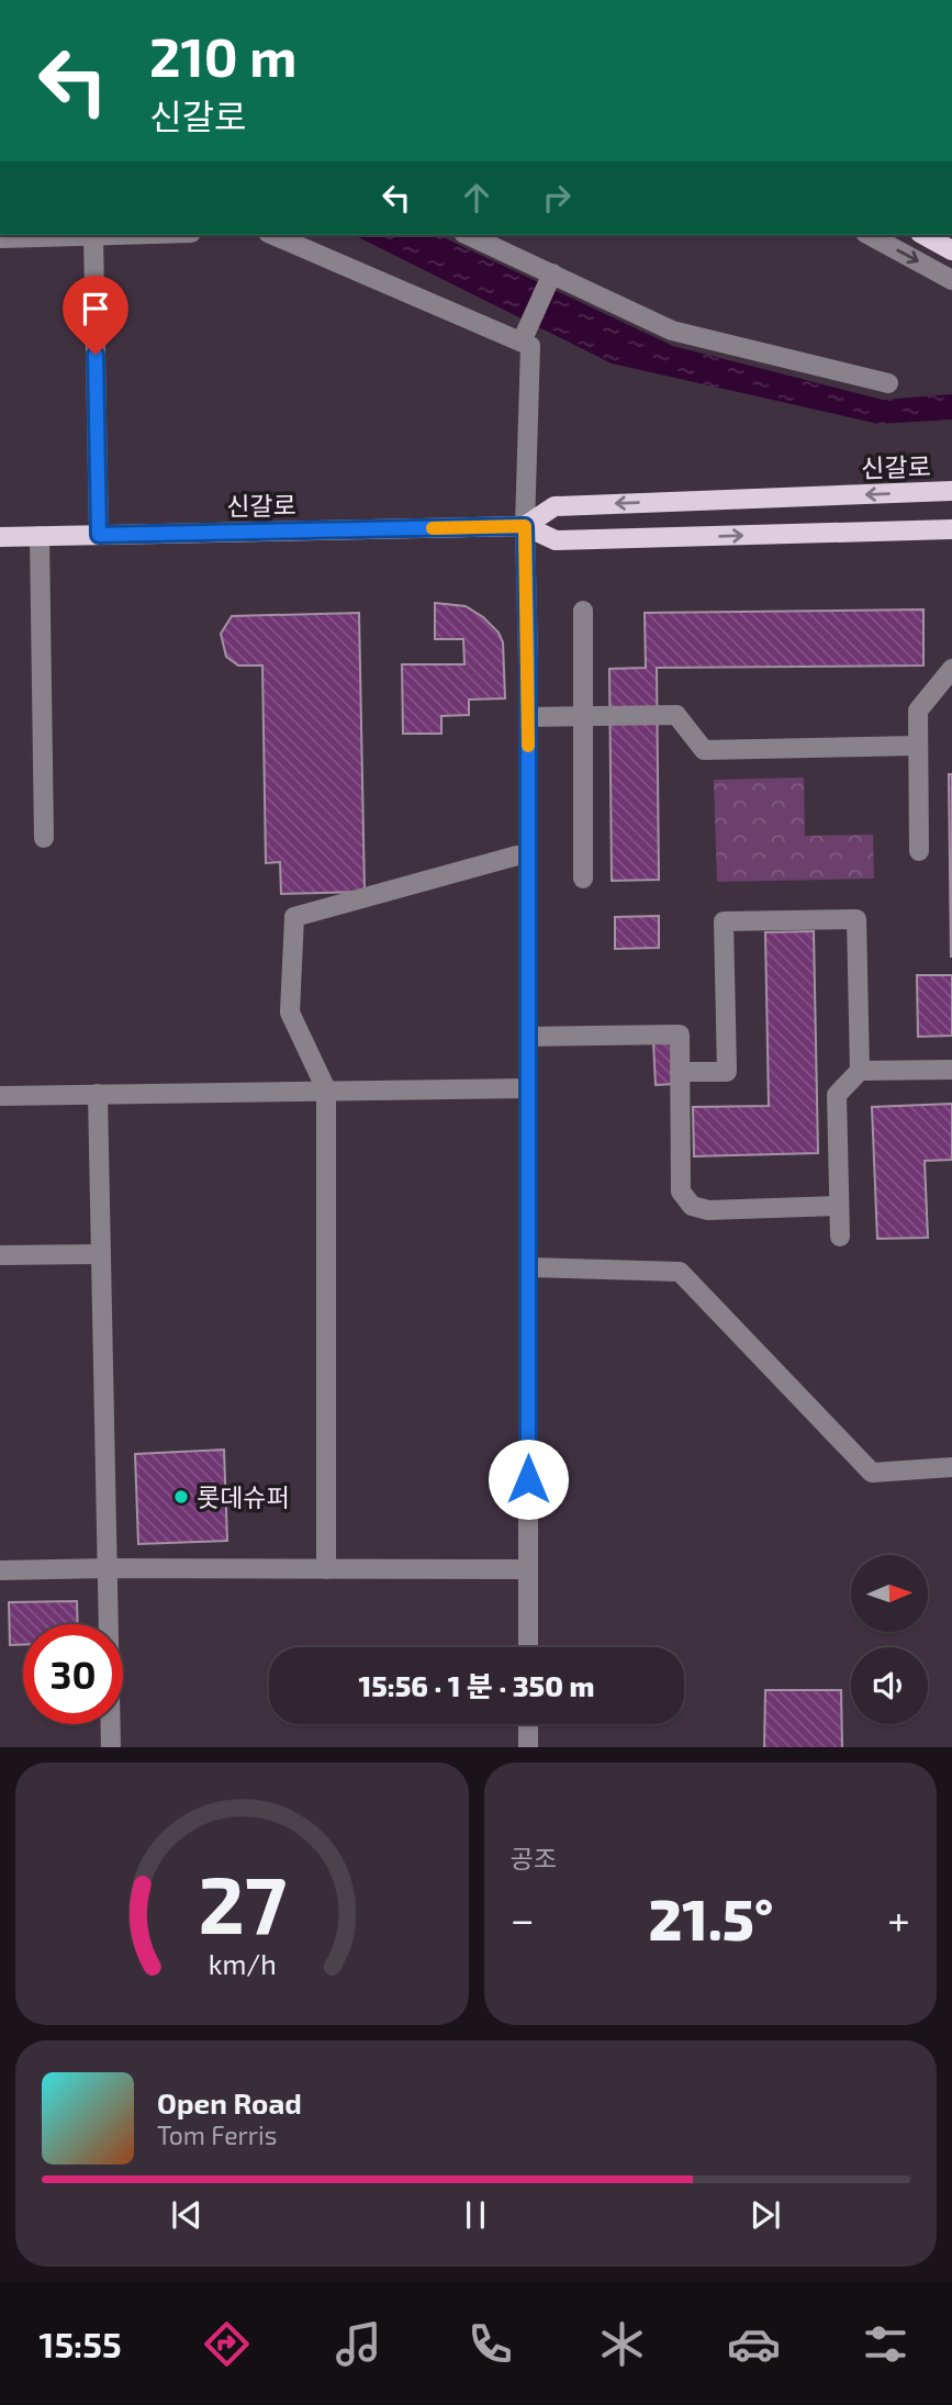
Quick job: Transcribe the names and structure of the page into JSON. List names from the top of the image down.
{
  "streets": {
    "main road": ["신갈로"]
  },
  "places": ["롯데슈퍼"],
  "north": "right",
  "page": {
    "turn": ["210 m", "신갈로"],
    "limit": "30",
    "trip": "15:56 · 1 분 · 350 m",
    "tile": "공조",
    "heat": ["−", "21.5°", "+"],
    "song": ["Open Road", "Tom Ferris"],
    "tabs": "15:55",
    "gauge": ["27", "km/h"]
  }
}
